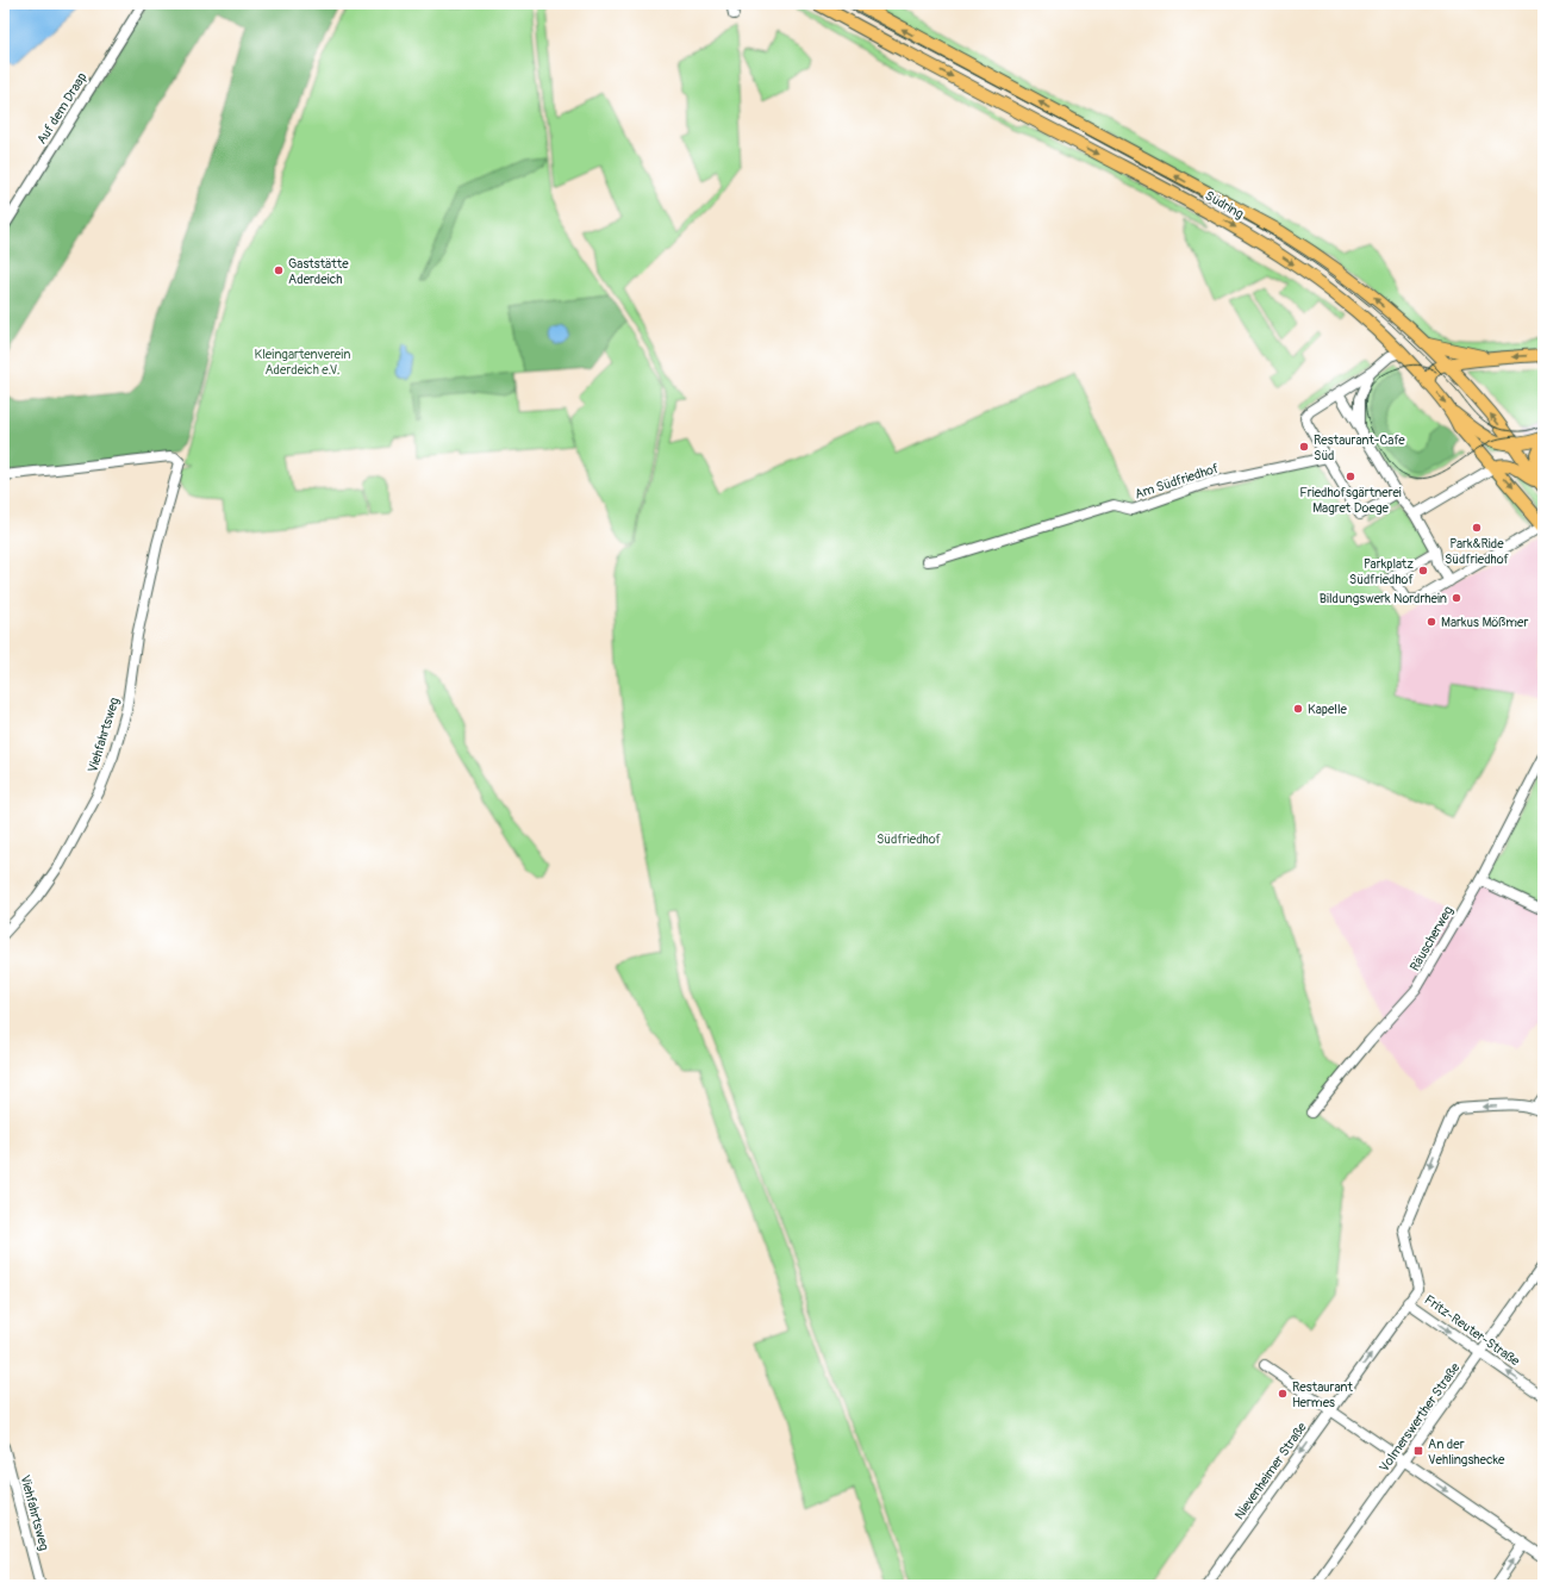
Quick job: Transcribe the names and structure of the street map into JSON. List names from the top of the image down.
{
  "streets": {
    "main road": ["Südring"],
    "street": [
      "Auf dem Draap",
      "Am Südfriedhof",
      "Viehfahrtsweg",
      "Räuscherweg",
      "Fritz-Reuter-Straße",
      "Volmerswerther Straße",
      "Nievenheimer Straße"
    ]
  },
  "crossings": [
    ["Fritz-Reuter-Straße", "Volmerswerther Straße"],
    ["Fritz-Reuter-Straße", "Nievenheimer Straße"]
  ],
  "parks": ["Kleingartenverein Aderdeich e.V.", "Südfriedhof"],
  "places": {
    "other": [
      "Gaststätte Aderdeich",
      "Restaurant-Cafe Süd",
      "Friedhofsgärtnerei Magret Doege",
      "Park&Ride Südfriedhof",
      "Parkplatz Südfriedhof",
      "Bildungswerk Nordrhein",
      "Markus Mößmer",
      "Kapelle",
      "Restaurant Hermes"
    ],
    "transit": ["An der Vehlingshecke"]
  }
}
